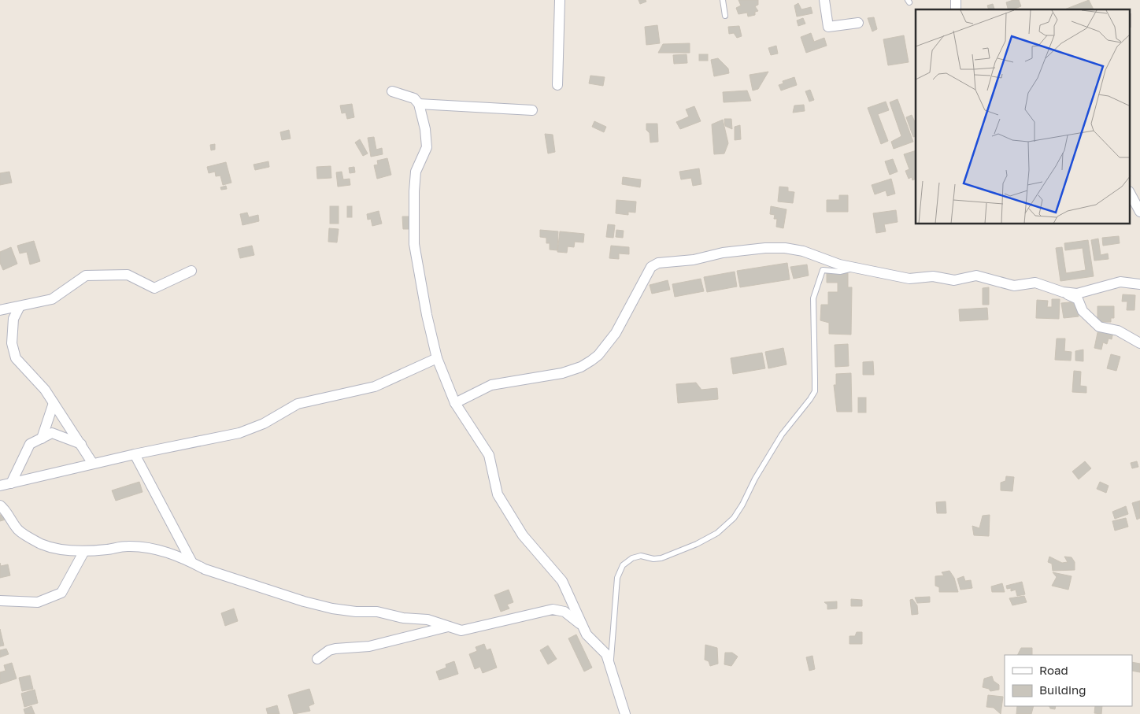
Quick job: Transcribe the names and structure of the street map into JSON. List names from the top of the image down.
{
  "legend": ["Road", "Building"]
}
